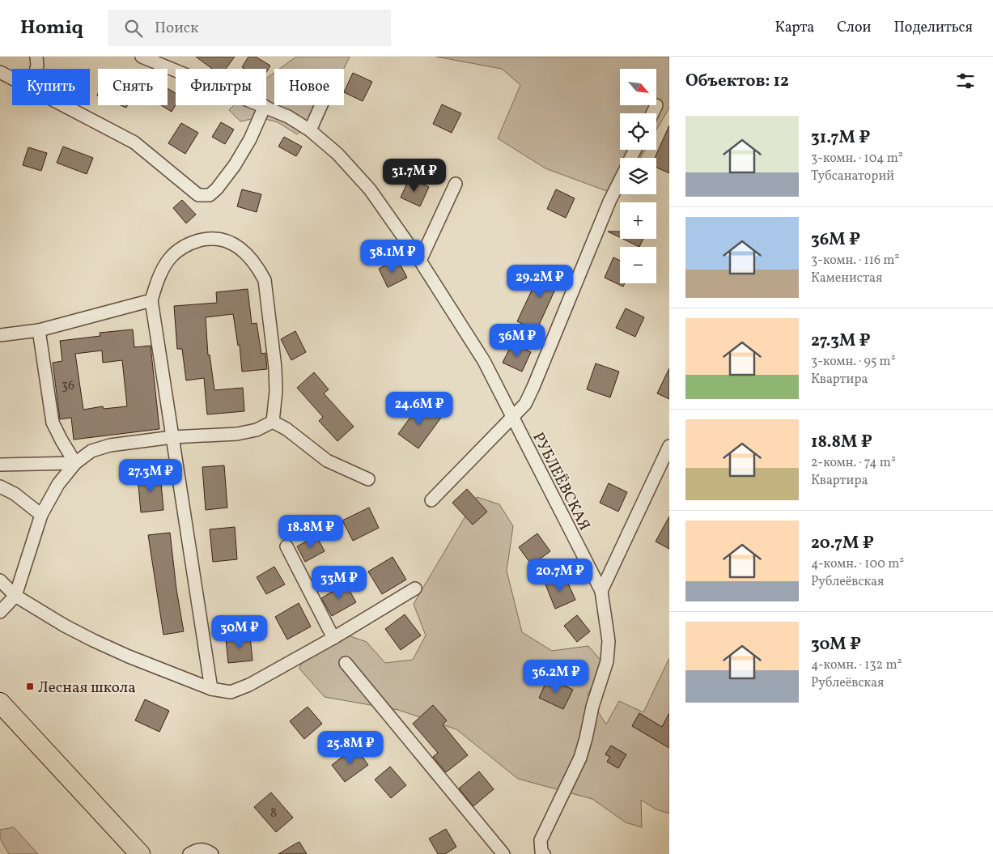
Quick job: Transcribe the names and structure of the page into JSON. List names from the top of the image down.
{
  "streets": {
    "street": ["РУБЛЕЁВСКАЯ"]
  },
  "places": {
    "transit": ["Лесная школа"]
  },
  "house_numbers": ["36", "8"],
  "north": "bottom right",
  "page": {
    "header": "Homiq",
    "search": "Поиск",
    "nav": ["Карта", "Слои", "Поделиться"],
    "heading": "Объектов: 12",
    "map_buttons": ["+", "−"],
    "chip": [
      "Купить",
      "Снять",
      "Фильтры",
      "Новое"
    ],
    "list": [
      {
        "name": "31.7M ₽",
        "note": "3-комн. · 104 m² · Тубсанаторий"
      },
      {
        "name": "36M ₽",
        "note": "3-комн. · 116 m² · Каменистая"
      },
      {
        "name": "27.3M ₽",
        "note": "3-комн. · 95 m² · Квартира"
      },
      {
        "name": "18.8M ₽",
        "note": "2-комн. · 74 m² · Квартира"
      },
      {
        "name": "20.7M ₽",
        "note": "4-комн. · 100 m² · Рублеёвская"
      },
      {
        "name": "30M ₽",
        "note": "4-комн. · 132 m² · Рублеёвская"
      }
    ],
    "price": [
      "31.7M ₽",
      "38.1M ₽",
      "29.2M ₽",
      "36M ₽",
      "24.6M ₽",
      "27.3M ₽",
      "18.8M ₽",
      "20.7M ₽",
      "33M ₽",
      "30M ₽",
      "36.2M ₽",
      "25.8M ₽"
    ]
  }
}
